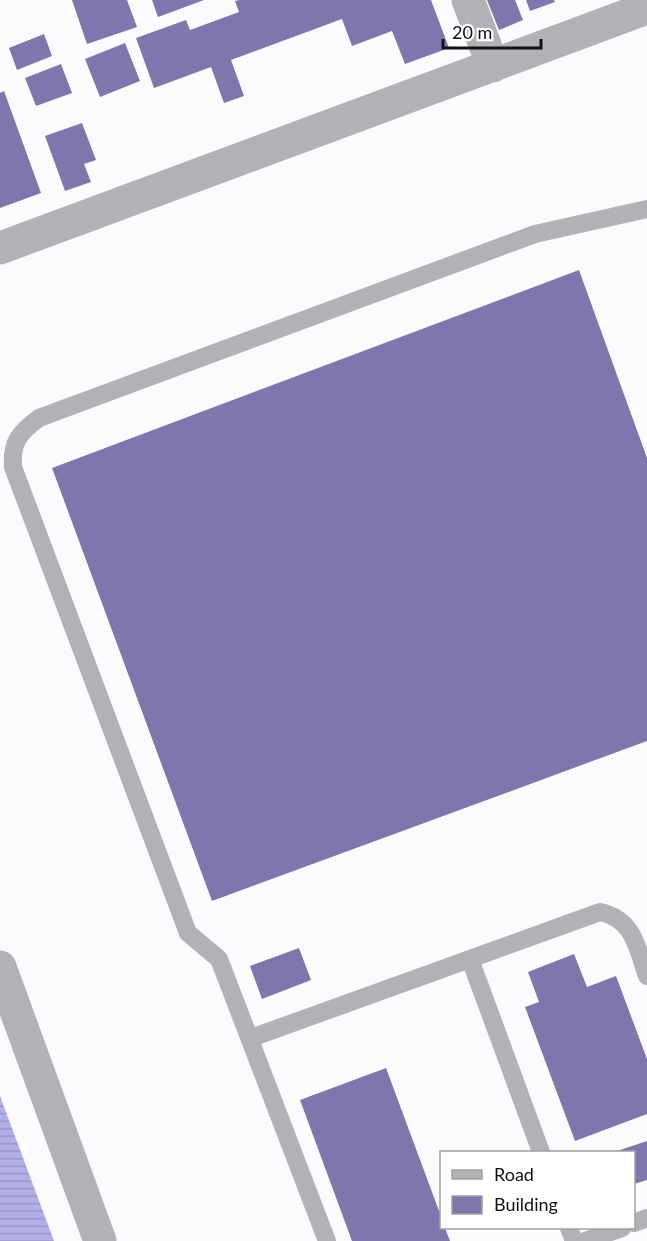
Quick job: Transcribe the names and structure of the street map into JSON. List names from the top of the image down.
{
  "legend": ["Road", "Building"],
  "scale_bar": "20 m"
}
